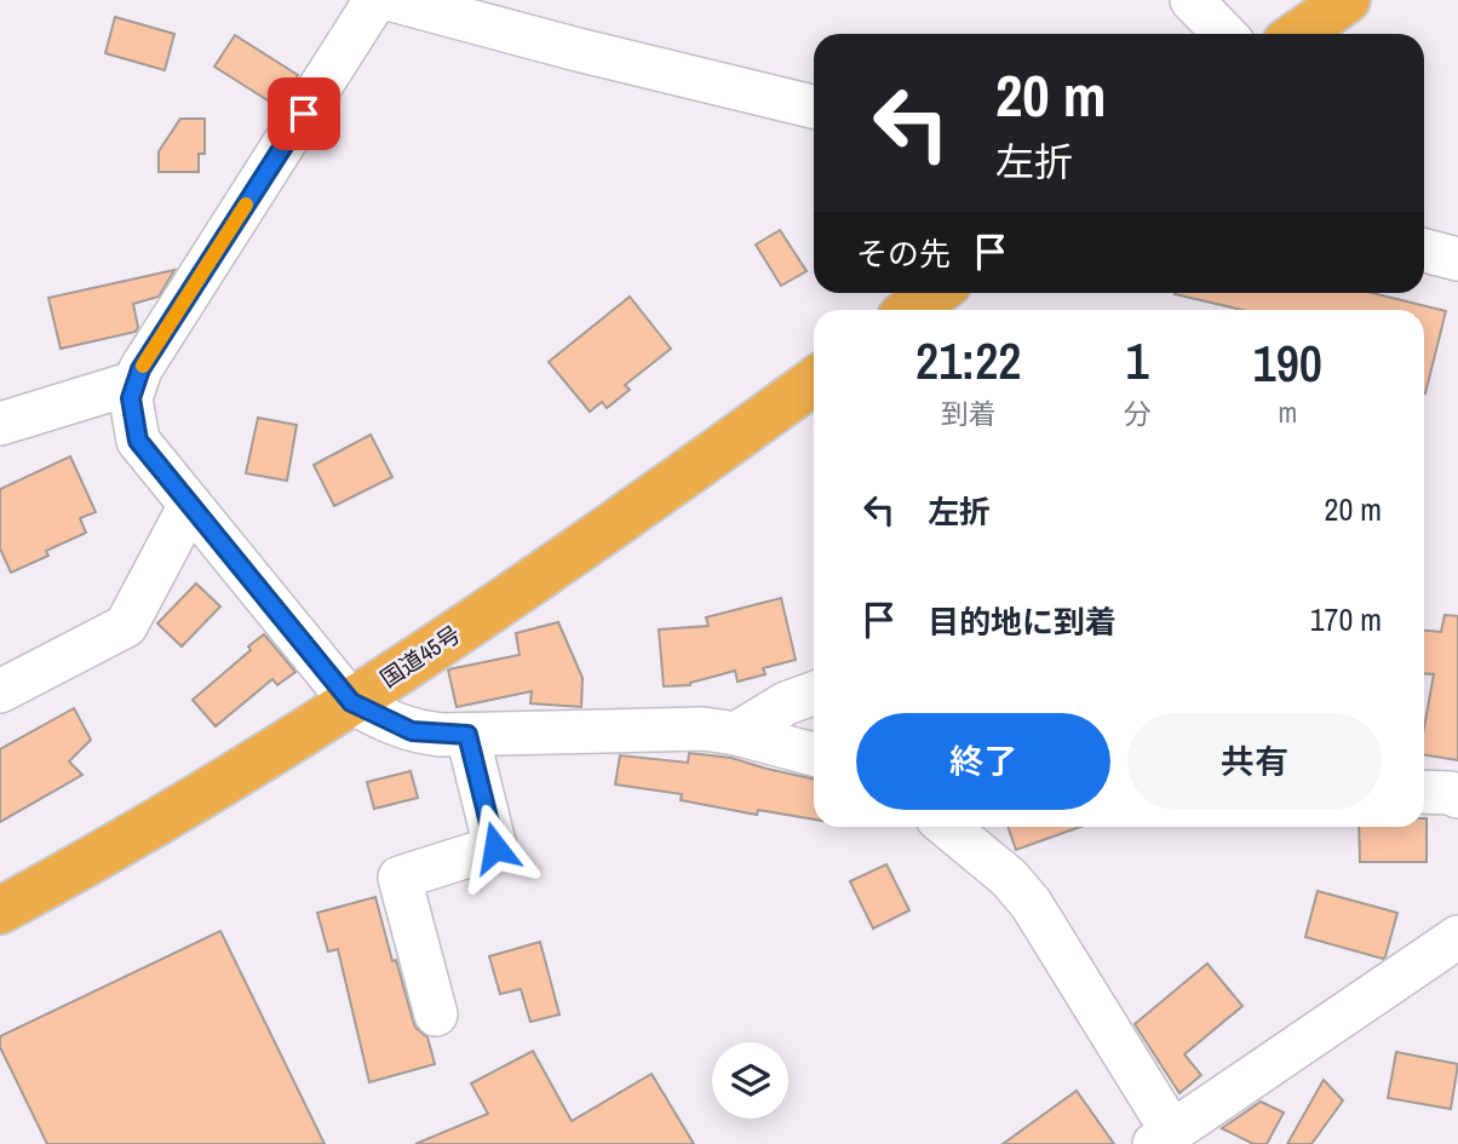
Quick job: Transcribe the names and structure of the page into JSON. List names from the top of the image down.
{
  "streets": {
    "highway": ["国道45号"]
  },
  "page": {
    "turn": ["20 m", "左折"],
    "then": "その先",
    "eta": [
      "21:22",
      "到着",
      "1",
      "分",
      "190",
      "m"
    ],
    "list": [
      {
        "name": "左折",
        "value": "20 m"
      },
      {
        "name": "目的地に到着",
        "value": "170 m"
      }
    ],
    "buttons": ["終了", "共有"]
  }
}
